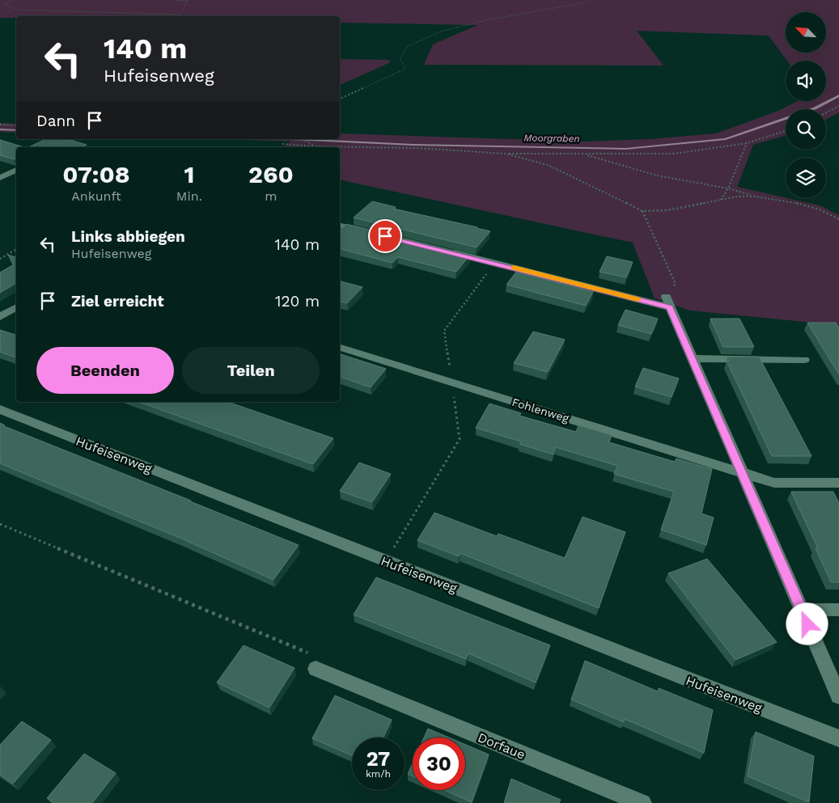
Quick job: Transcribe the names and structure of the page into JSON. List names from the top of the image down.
{
  "streets": {
    "street": ["Fohlenweg", "Hufeisenweg", "Dorfaue"]
  },
  "water": ["Moorgraben"],
  "north": "top left",
  "page": {
    "turn": ["140 m", "Hufeisenweg"],
    "then": "Dann",
    "eta": [
      "07:08",
      "Ankunft",
      "1",
      "Min.",
      "260",
      "m"
    ],
    "list": [
      {
        "name": "Links abbiegen",
        "note": "Hufeisenweg",
        "value": "140 m"
      },
      {
        "name": "Ziel erreicht",
        "value": "120 m"
      }
    ],
    "buttons": ["Beenden", "Teilen"],
    "speed": "27 km/h",
    "limit": "30"
  }
}
